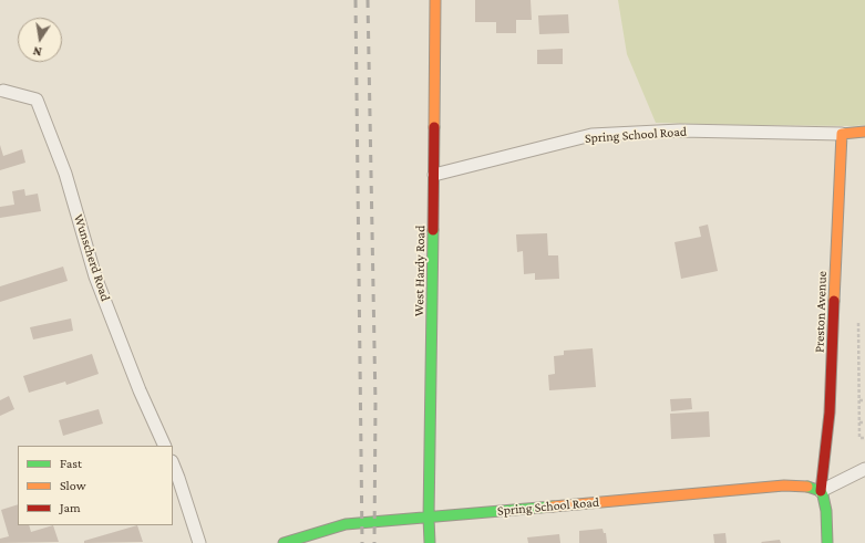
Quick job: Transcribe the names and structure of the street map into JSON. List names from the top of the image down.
{
  "streets": {
    "street": ["Spring School Road", "West Hardy Road", "Preston Avenue"],
    "lane": ["Wunscherd Road"]
  },
  "crossings": [
    ["Spring School Road", "West Hardy Road"],
    ["Spring School Road", "Preston Avenue"]
  ],
  "legend": ["Fast", "Slow", "Jam"],
  "north": "bottom"
}
